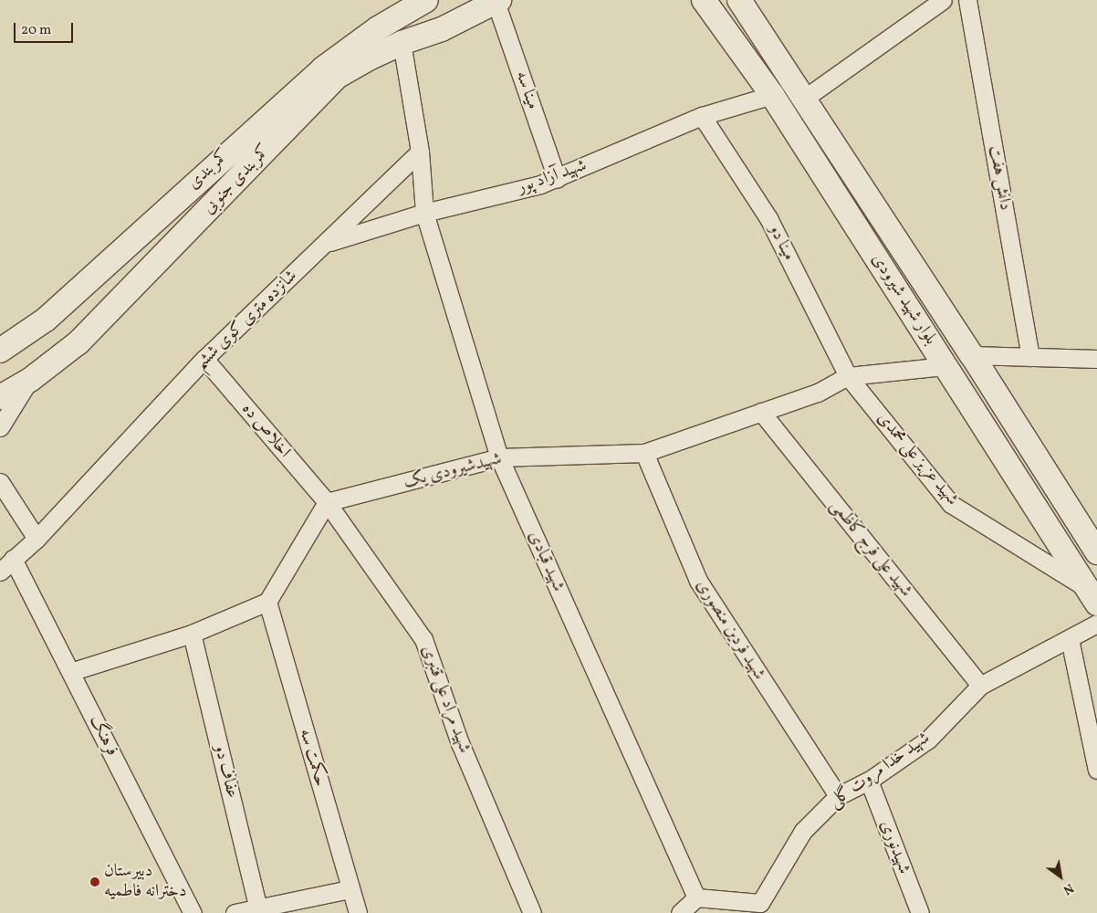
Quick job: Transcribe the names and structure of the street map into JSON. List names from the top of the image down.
{
  "streets": {
    "main road": ["کمربندی", "کمربندی جنوبی", "بلوار شهید شیرودی"],
    "street": [
      "مینا سه",
      "شهید آزاد پور",
      "دانش هفت",
      "مینا دو",
      "شانزده متری کوی ششم",
      "اخلاص ده",
      "شهید عزیز علی محمدی",
      "شهیدشیرودی یک",
      "شهید علی فرج کاظمی",
      "شهید قبادی",
      "شهید فردین منصوری",
      "شهید مراد علی قنبری",
      "فرهنگ",
      "حکمت سه",
      "شهید خدا مروت گلی",
      "عفاف دو",
      "شهیدنوری"
    ]
  },
  "crossings": [
    ["مینا سه", "شهید آزاد پور"],
    ["مینا سه", "کمربندی جنوبی"],
    ["شهید آزاد پور", "مینا دو"],
    ["شهید آزاد پور", "بلوار شهید شیرودی"],
    ["شهید آزاد پور", "شانزده متری کوی ششم"],
    ["شهید آزاد پور", "شهید قبادی"],
    ["مینا دو", "شهید عزیز علی محمدی"],
    ["مینا دو", "شهیدشیرودی یک"],
    ["بلوار شهید شیرودی", "شهید عزیز علی محمدی"],
    ["بلوار شهید شیرودی", "شهیدشیرودی یک"],
    ["شانزده متری کوی ششم", "اخلاص ده"],
    ["شانزده متری کوی ششم", "شهید قبادی"],
    ["شانزده متری کوی ششم", "فرهنگ"],
    ["اخلاص ده", "شهیدشیرودی یک"],
    ["اخلاص ده", "شهید مراد علی قنبری"],
    ["شهید عزیز علی محمدی", "شهیدشیرودی یک"],
    ["شهیدشیرودی یک", "شهید علی فرج کاظمی"],
    ["شهیدشیرودی یک", "شهید قبادی"],
    ["شهیدشیرودی یک", "شهید فردین منصوری"],
    ["شهیدشیرودی یک", "شهید مراد علی قنبری"],
    ["شهید علی فرج کاظمی", "شهید خدا مروت گلی"],
    ["شهید فردین منصوری", "شهید خدا مروت گلی"],
    ["شهید خدا مروت گلی", "شهیدنوری"]
  ],
  "places": ["دبیرستان دخترانه فاطمیه"],
  "scale_bar": "20 m",
  "north": "bottom right"
}
